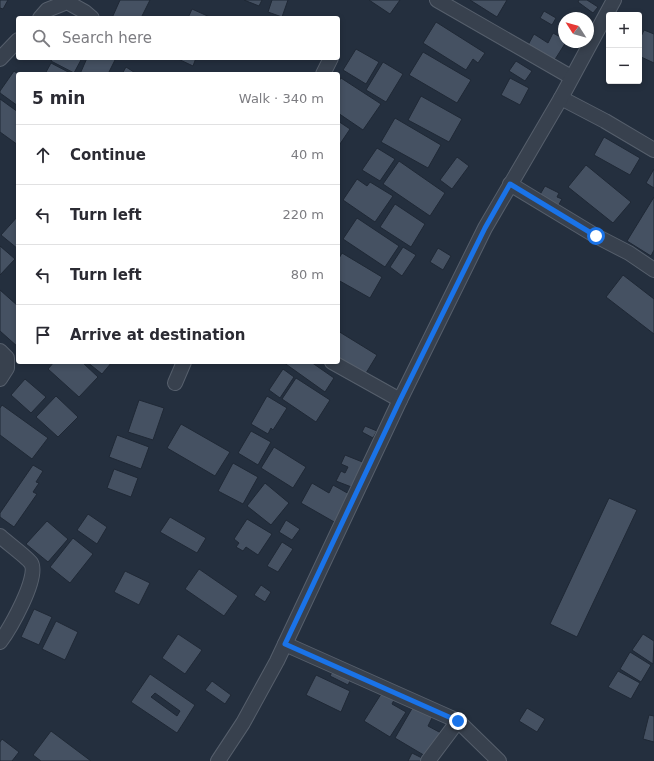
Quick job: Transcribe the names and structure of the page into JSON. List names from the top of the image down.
{
  "north": "top left",
  "page": {
    "map_buttons": ["+", "−"],
    "search": "Search here",
    "heading": ["5 min", "Walk · 340 m"],
    "list": [
      ["Continue", "40 m"],
      ["Turn left", "220 m"],
      ["Turn left", "80 m"],
      "Arrive at destination"
    ]
  }
}
